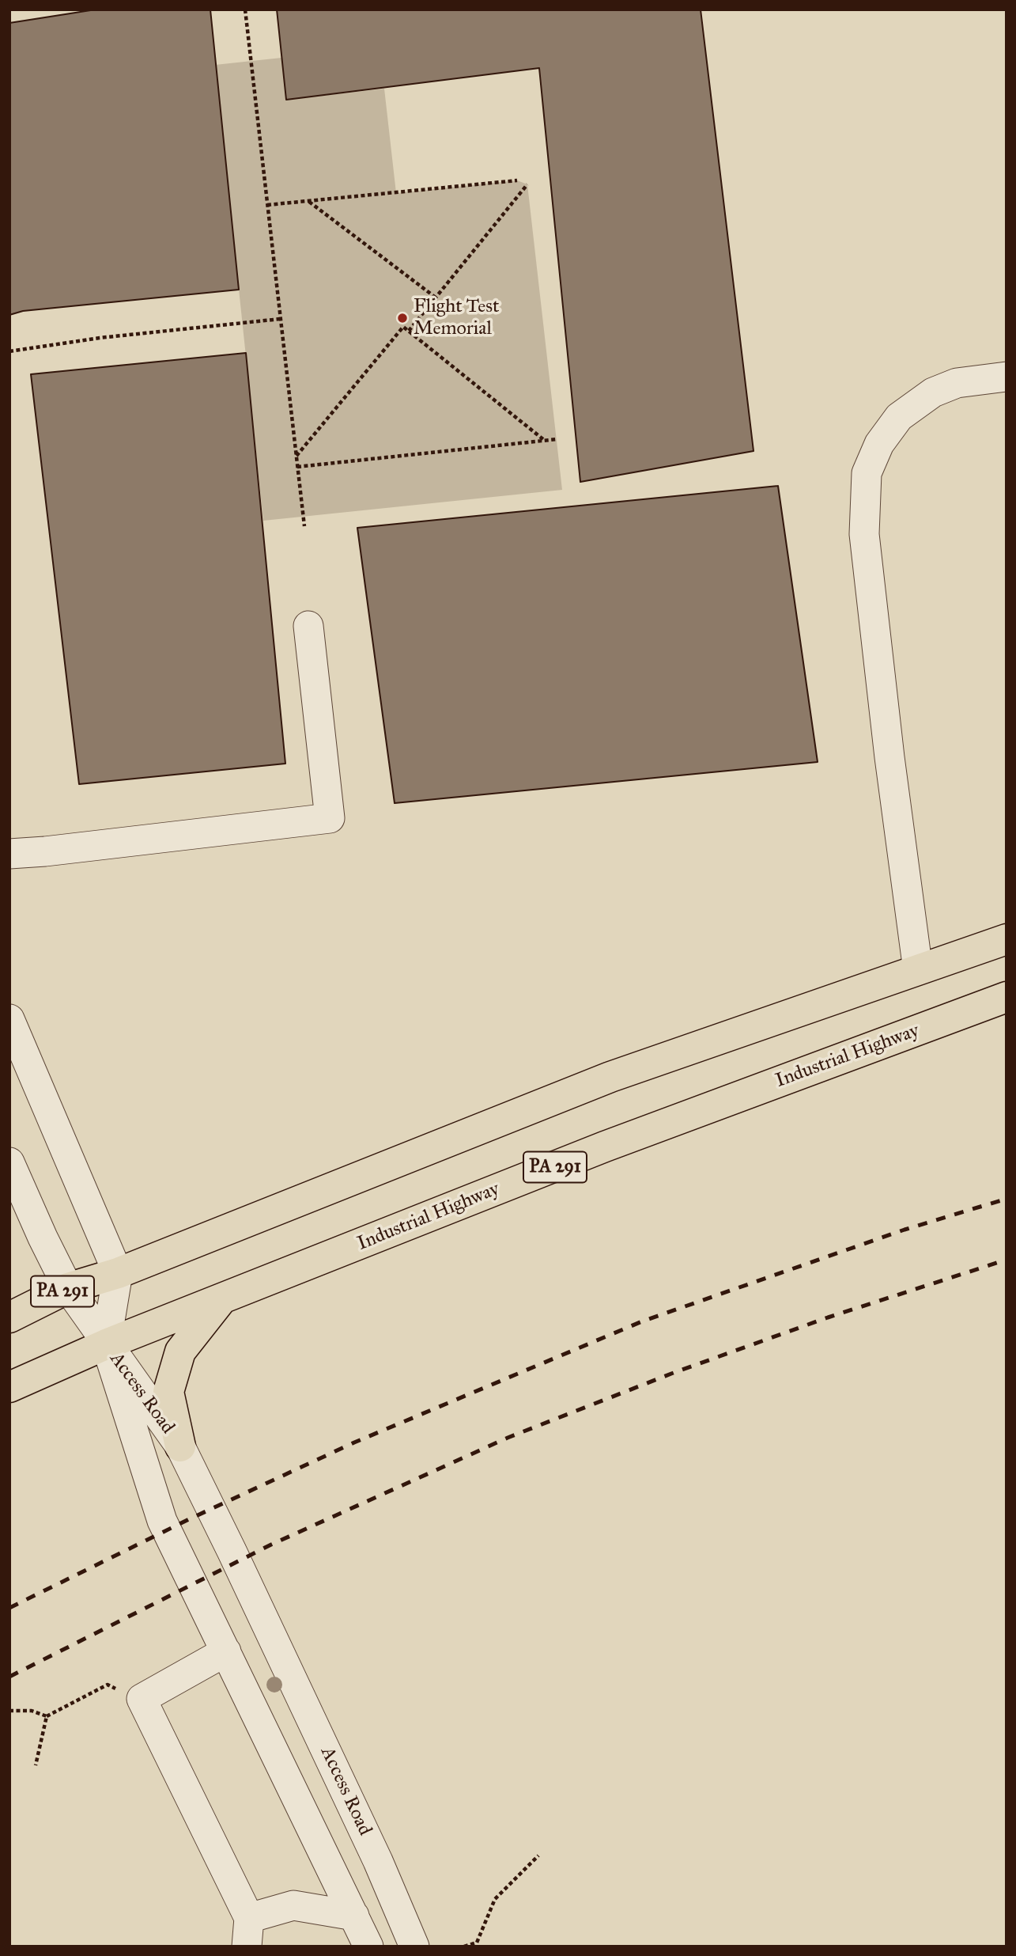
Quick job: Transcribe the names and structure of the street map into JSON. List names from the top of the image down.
{
  "streets": {
    "main road": ["Industrial Highway", "PA 291"],
    "lane": ["Access Road"]
  },
  "crossings": [
    ["Industrial Highway", "Access Road"]
  ],
  "places": ["Flight Test Memorial"]
}
